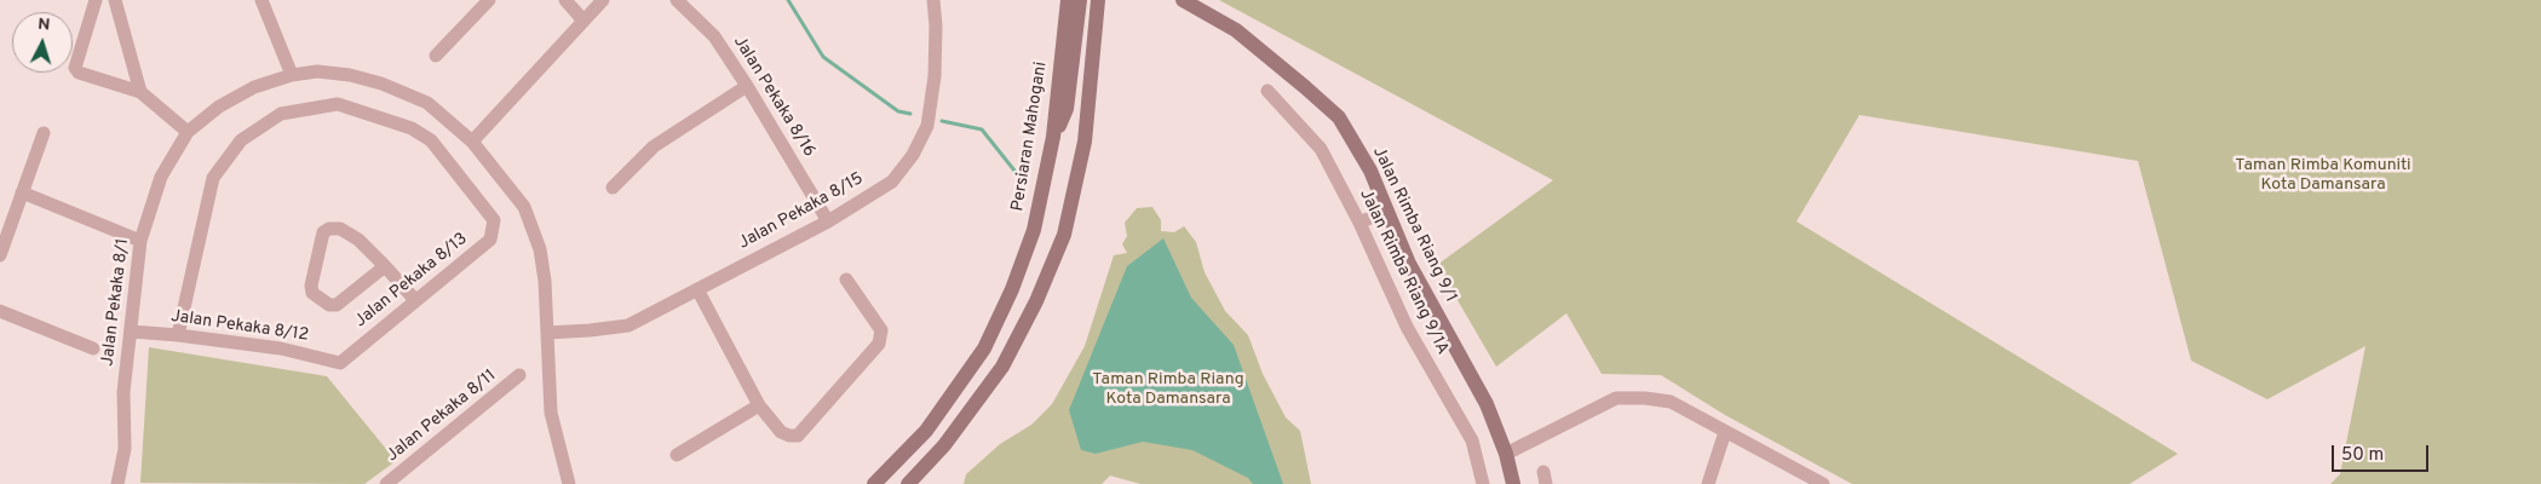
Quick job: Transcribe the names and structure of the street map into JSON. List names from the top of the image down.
{
  "streets": {
    "main road": ["Persiaran Mahogani", "Jalan Rimba Riang 9/1"],
    "street": [
      "Jalan Pekaka 8/16",
      "Jalan Pekaka 8/15",
      "Jalan Rimba Riang 9/1A",
      "Jalan Pekaka 8/13",
      "Jalan Pekaka 8/1",
      "Jalan Pekaka 8/12",
      "Jalan Pekaka 8/11"
    ]
  },
  "crossings": [
    ["Jalan Pekaka 8/16", "Jalan Pekaka 8/15"],
    ["Jalan Pekaka 8/15", "Jalan Pekaka 8/1"],
    ["Jalan Pekaka 8/13", "Jalan Pekaka 8/12"],
    ["Jalan Pekaka 8/1", "Jalan Pekaka 8/12"]
  ],
  "parks": ["Taman Rimba Komuniti Kota Damansara", "Taman Rimba Riang Kota Damansara"],
  "scale_bar": "50 m",
  "north": "top"
}
